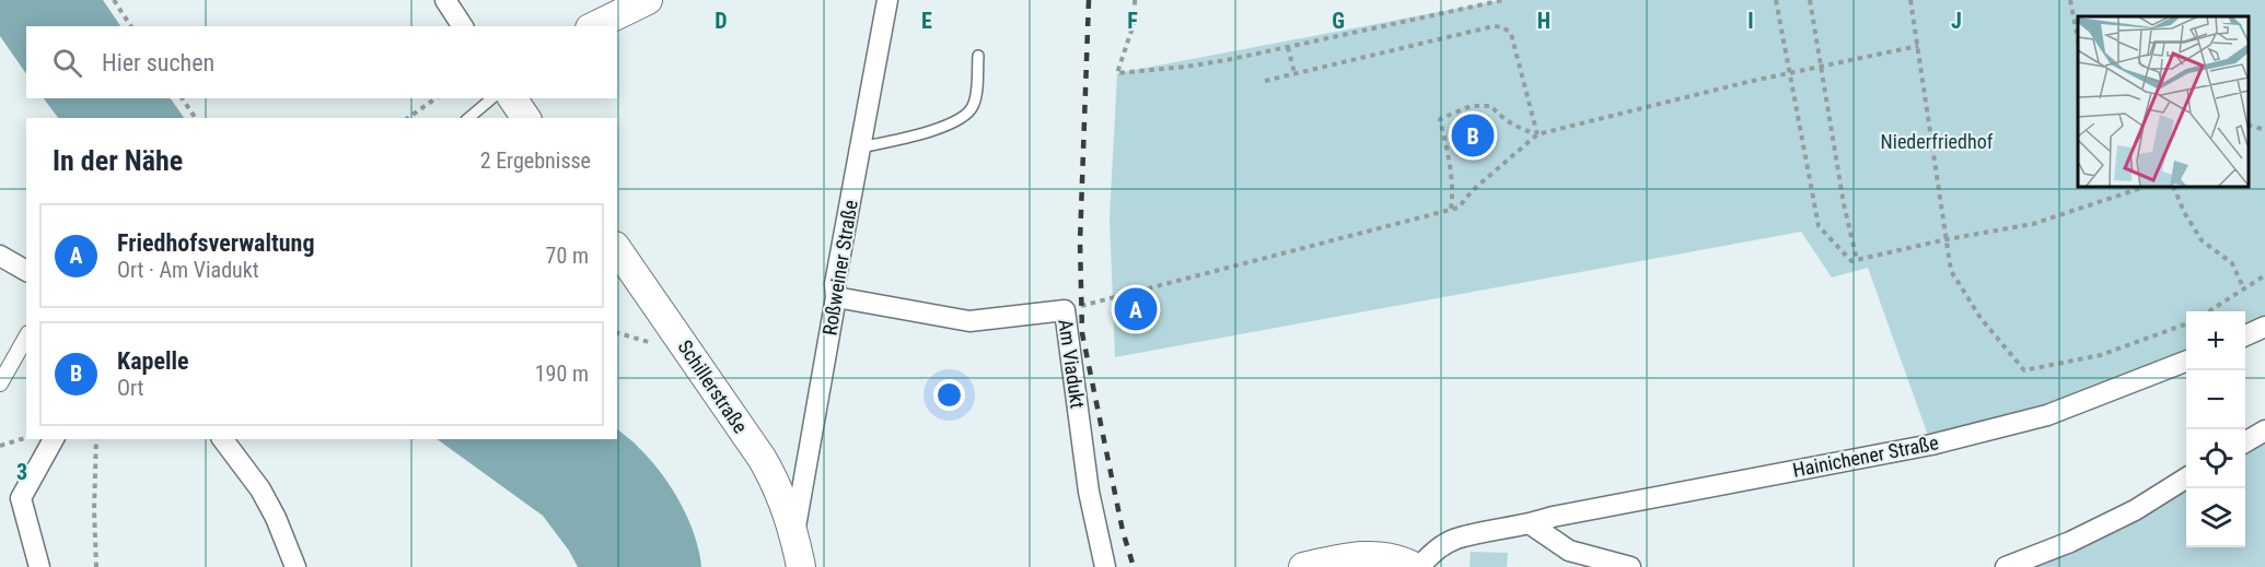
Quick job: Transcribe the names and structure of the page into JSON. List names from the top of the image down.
{
  "streets": {
    "main road": ["Schillerstraße", "Hainichener Straße"],
    "street": ["Roßweiner Straße", "Am Viadukt"]
  },
  "crossings": [
    ["Roßweiner Straße", "Am Viadukt"],
    ["Roßweiner Straße", "Schillerstraße"]
  ],
  "parks": ["Niederfriedhof"],
  "page": {
    "search": "Hier suchen",
    "pins": ["B", "A"],
    "heading": ["In der Nähe", "2 Ergebnisse"],
    "list": [
      {
        "mark": "A",
        "name": "Friedhofsverwaltung",
        "note": "Ort · Am Viadukt",
        "value": "70 m"
      },
      {
        "mark": "B",
        "name": "Kapelle",
        "note": "Ort",
        "value": "190 m"
      }
    ],
    "map_buttons": ["+", "−"]
  },
  "grid": {
    "columns": [
      "D",
      "E",
      "F",
      "G",
      "H",
      "I",
      "J"
    ],
    "rows": ["3"]
  }
}
